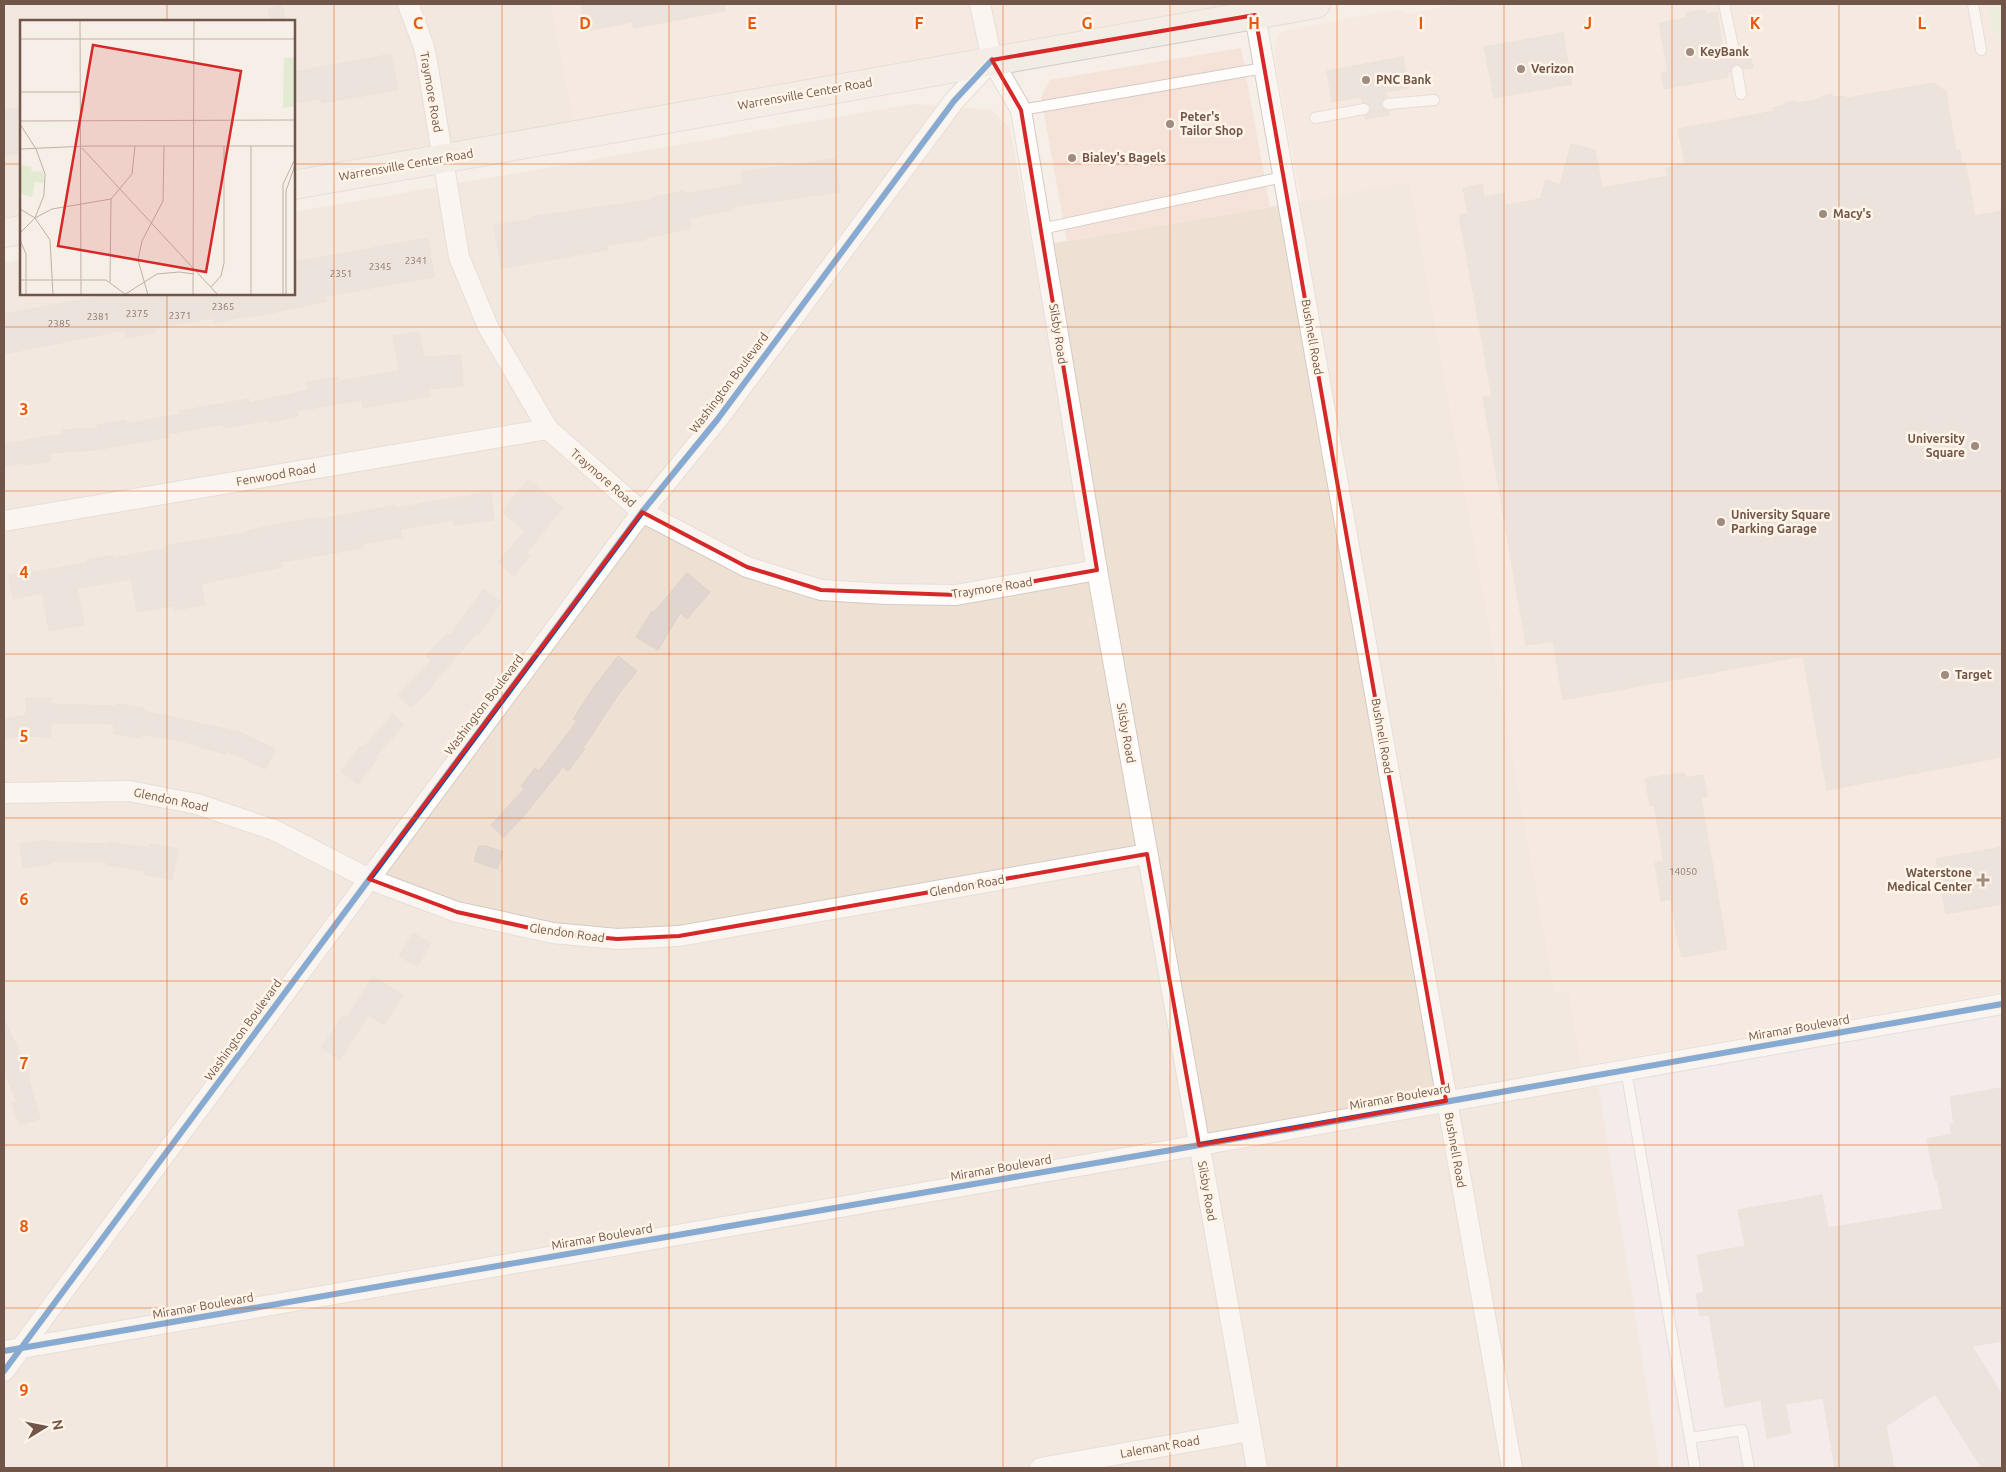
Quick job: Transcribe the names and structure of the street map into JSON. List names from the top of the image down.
{
  "streets": {
    "main road": ["Warrensville Center Road"],
    "street": [
      "Traymore Road",
      "Silsby Road",
      "Bushnell Road",
      "Washington Boulevard",
      "Fenwood Road",
      "Glendon Road",
      "Miramar Boulevard",
      "Lalemant Road"
    ]
  },
  "crossings": [
    ["Traymore Road", "Warrensville Center Road"],
    ["Traymore Road", "Silsby Road"],
    ["Traymore Road", "Washington Boulevard"],
    ["Traymore Road", "Fenwood Road"],
    ["Warrensville Center Road", "Silsby Road"],
    ["Warrensville Center Road", "Bushnell Road"],
    ["Warrensville Center Road", "Washington Boulevard"],
    ["Silsby Road", "Washington Boulevard"],
    ["Silsby Road", "Glendon Road"],
    ["Silsby Road", "Miramar Boulevard"],
    ["Silsby Road", "Lalemant Road"],
    ["Bushnell Road", "Miramar Boulevard"],
    ["Washington Boulevard", "Glendon Road"],
    ["Washington Boulevard", "Miramar Boulevard"]
  ],
  "places": {
    "other": [
      "KeyBank",
      "Verizon",
      "PNC Bank",
      "Peter's Tailor Shop",
      "Bialey's Bagels",
      "Macy's",
      "University Square",
      "University Square Parking Garage",
      "Target"
    ],
    "health": ["Waterstone Medical Center"]
  },
  "house_numbers": [
    "2341",
    "2345",
    "2351",
    "2365",
    "2375",
    "2371",
    "2381",
    "2385",
    "14050"
  ],
  "north": "right",
  "grid": {
    "columns": [
      "C",
      "D",
      "E",
      "F",
      "G",
      "H",
      "I",
      "J",
      "K",
      "L"
    ],
    "rows": [
      "3",
      "4",
      "5",
      "6",
      "7",
      "8",
      "9"
    ]
  }
}
